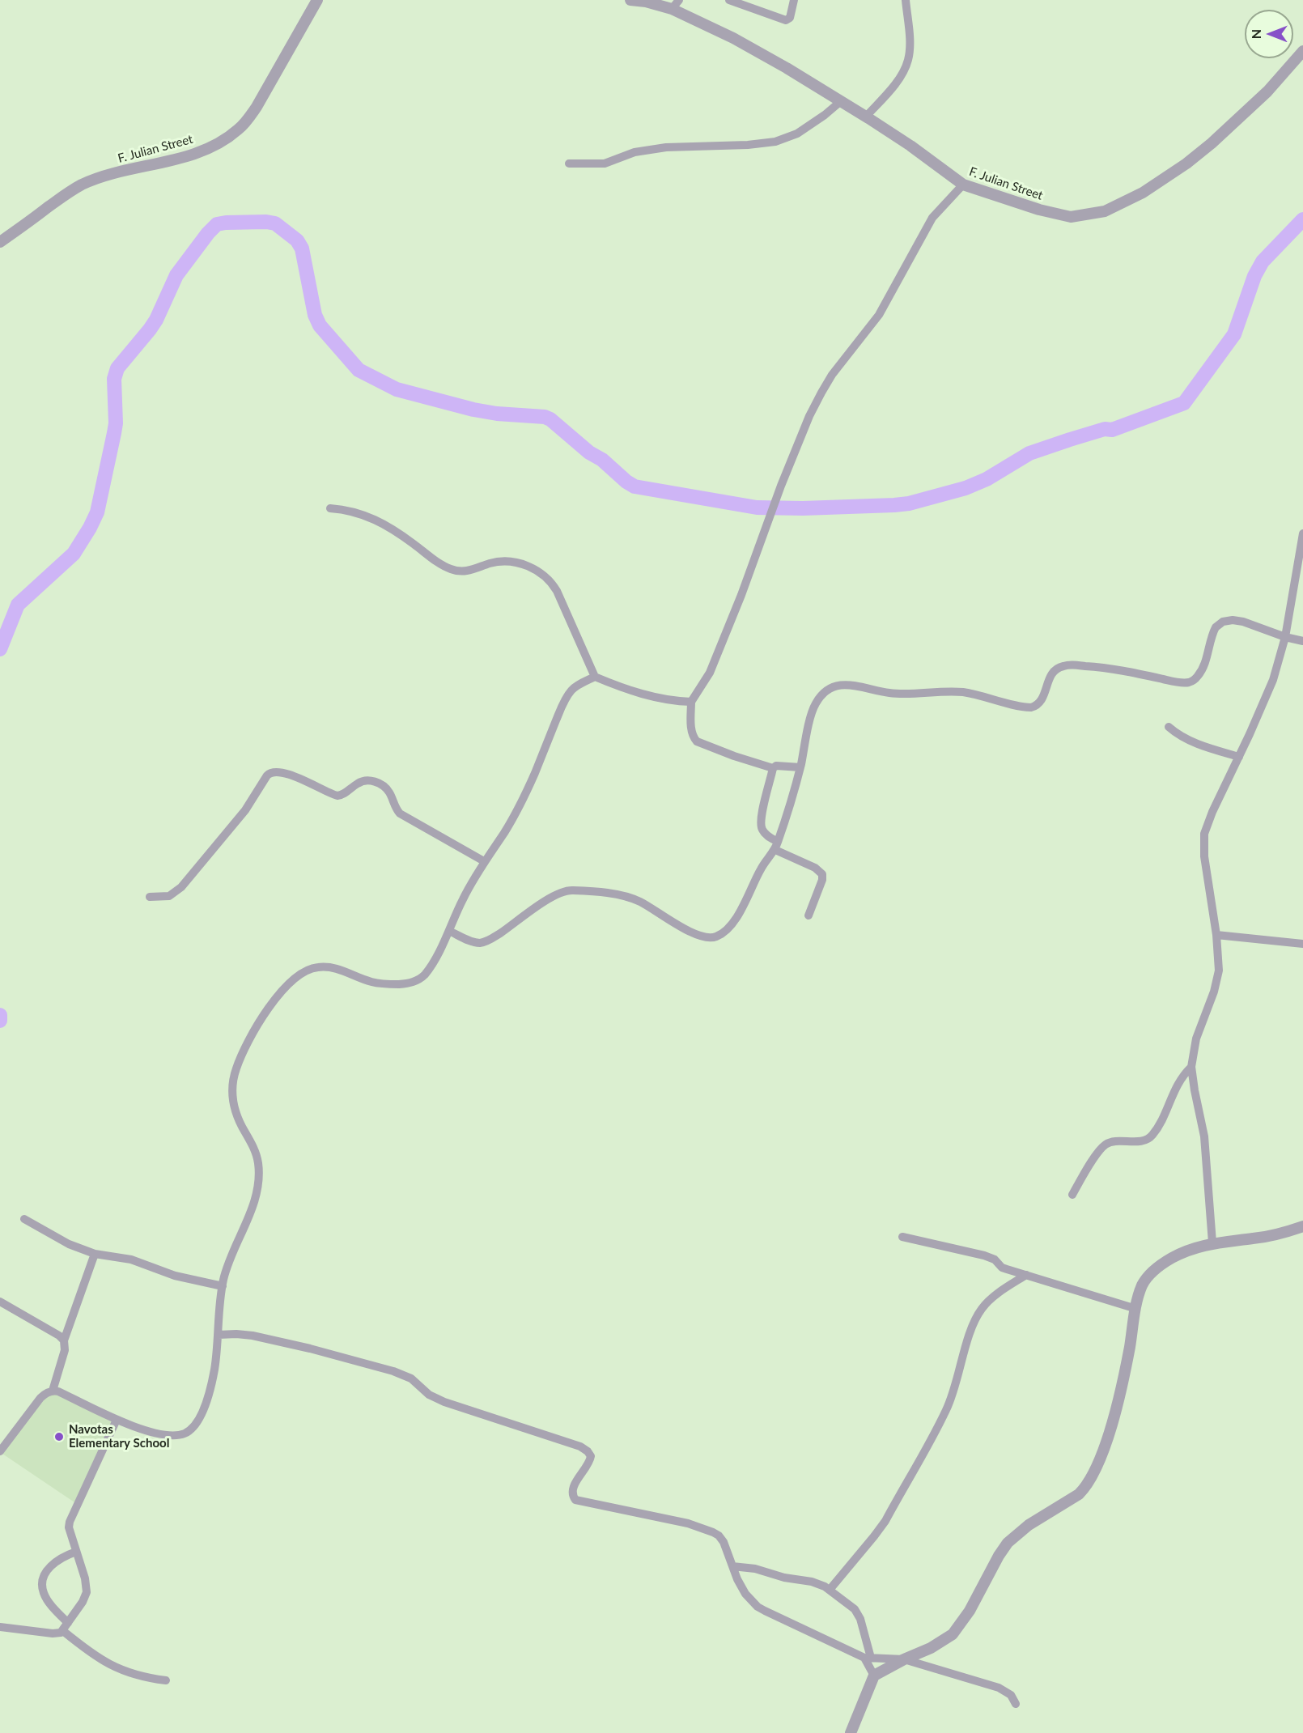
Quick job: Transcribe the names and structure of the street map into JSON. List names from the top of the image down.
{
  "streets": {
    "street": ["F. Julian Street"]
  },
  "places": ["Navotas Elementary School"],
  "north": "left"
}
